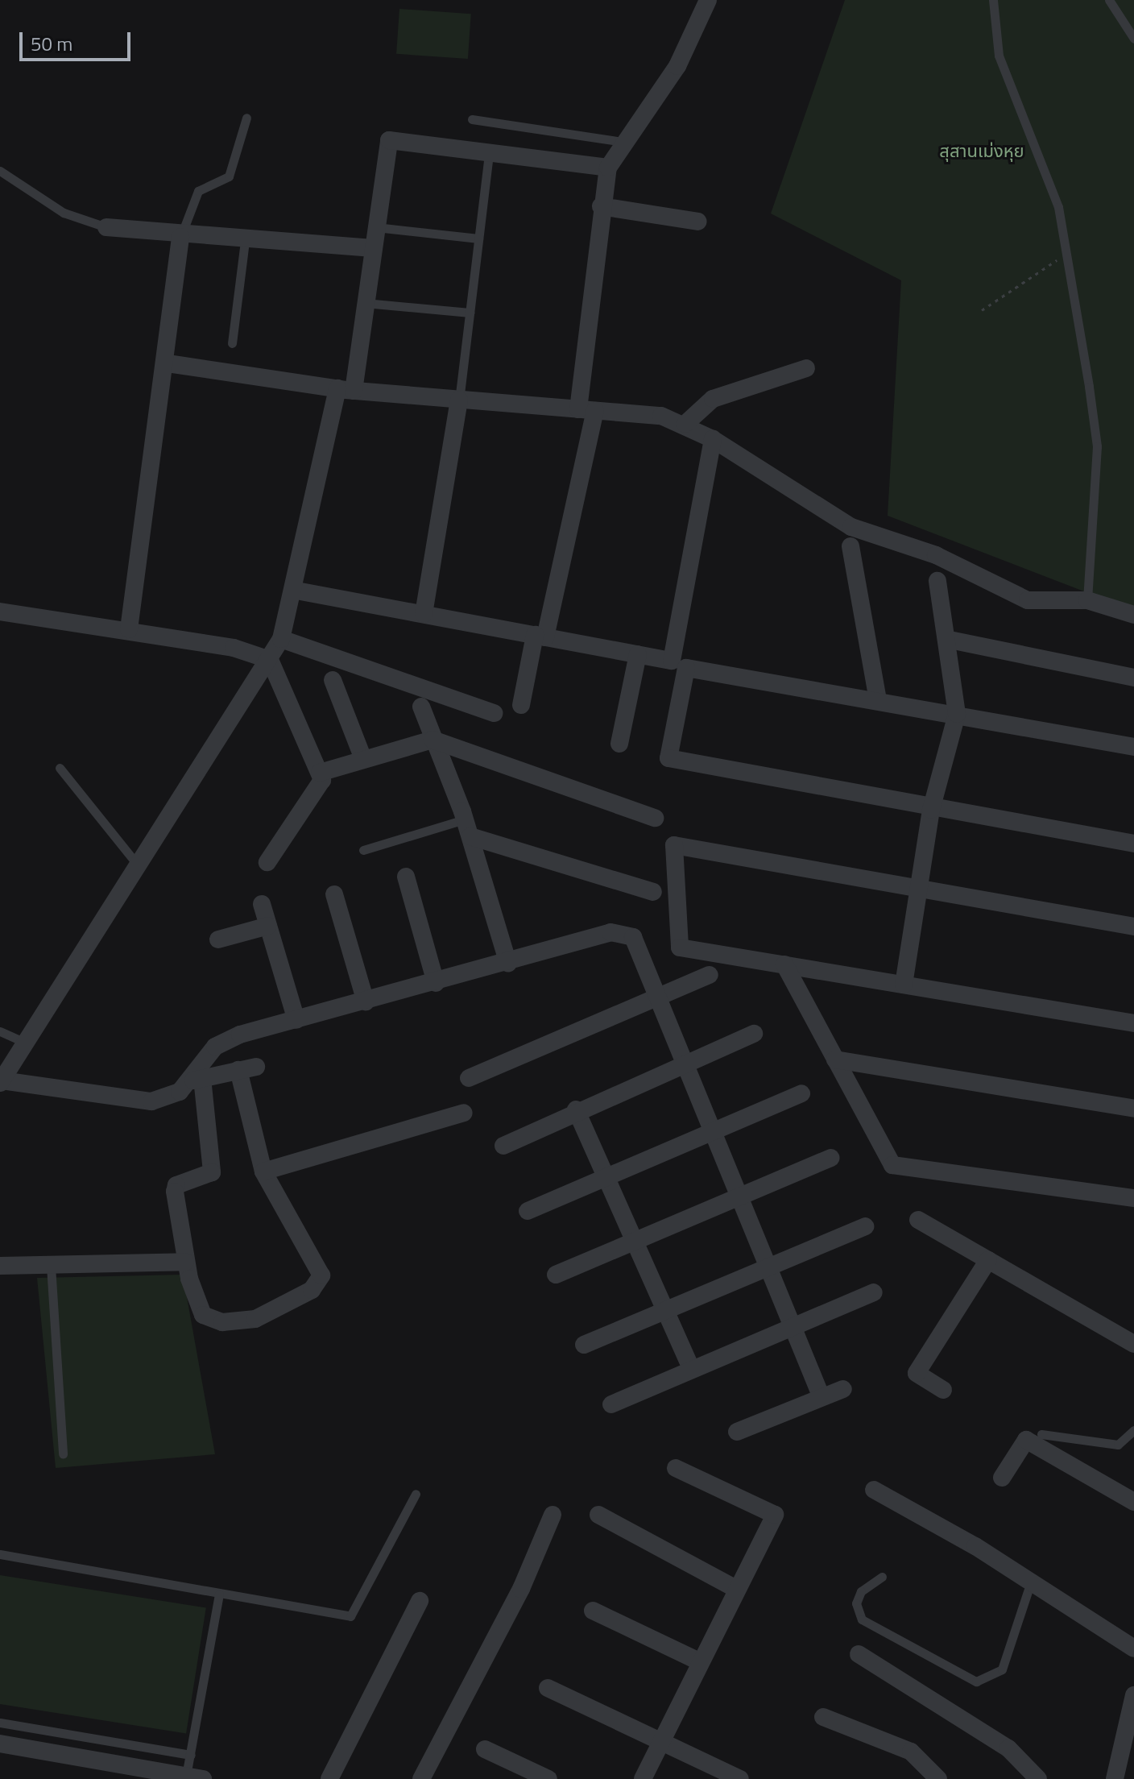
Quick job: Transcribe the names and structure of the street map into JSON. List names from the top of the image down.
{
  "parks": ["สุสานเม่งหุย"],
  "scale_bar": "50 m"
}
